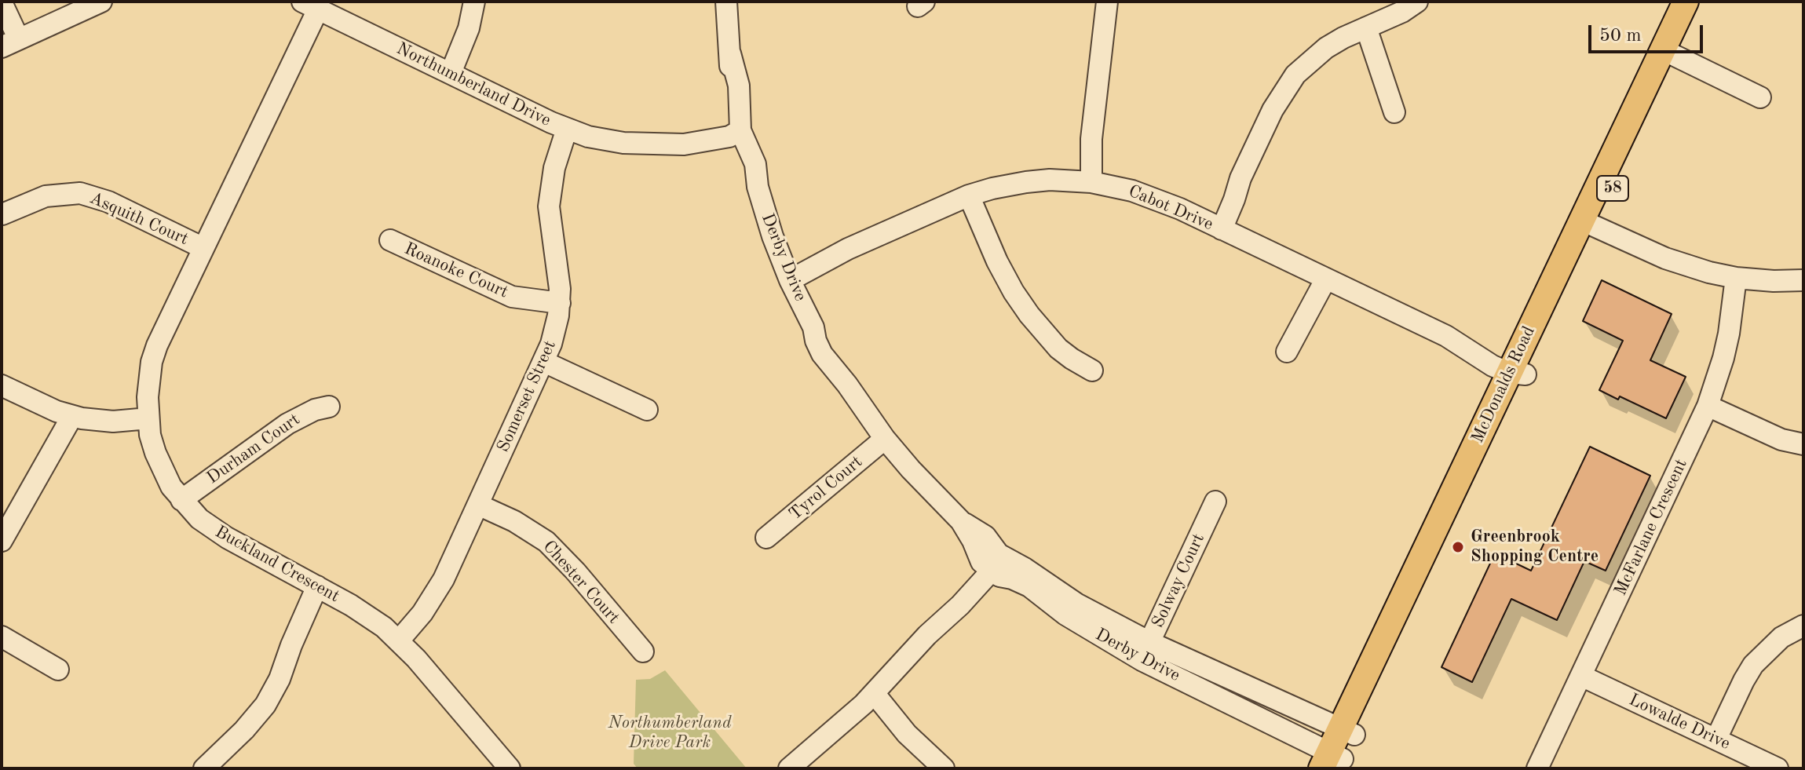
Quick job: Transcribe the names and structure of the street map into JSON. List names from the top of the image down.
{
  "streets": {
    "main road": ["58", "McDonalds Road"],
    "street": [
      "Northumberland Drive",
      "Cabot Drive",
      "Asquith Court",
      "Derby Drive",
      "Roanoke Court",
      "Somerset Street",
      "Durham Court",
      "Tyrol Court",
      "McFarlane Crescent",
      "Buckland Crescent",
      "Solway Court",
      "Chester Court",
      "Lowalde Drive"
    ]
  },
  "crossings": [
    ["Northumberland Drive", "Derby Drive"],
    ["Northumberland Drive", "Somerset Street"],
    ["Northumberland Drive", "Buckland Crescent"],
    ["Cabot Drive", "Derby Drive"],
    ["Cabot Drive", "McDonalds Road"],
    ["Asquith Court", "Buckland Crescent"],
    ["Derby Drive", "McDonalds Road"],
    ["Derby Drive", "Tyrol Court"],
    ["Derby Drive", "Solway Court"],
    ["Roanoke Court", "Somerset Street"],
    ["Somerset Street", "Buckland Crescent"],
    ["Somerset Street", "Chester Court"],
    ["Durham Court", "Buckland Crescent"],
    ["McFarlane Crescent", "Lowalde Drive"]
  ],
  "parks": ["Northumberland Drive Park"],
  "places": ["Greenbrook Shopping Centre"],
  "scale_bar": "50 m"
}
